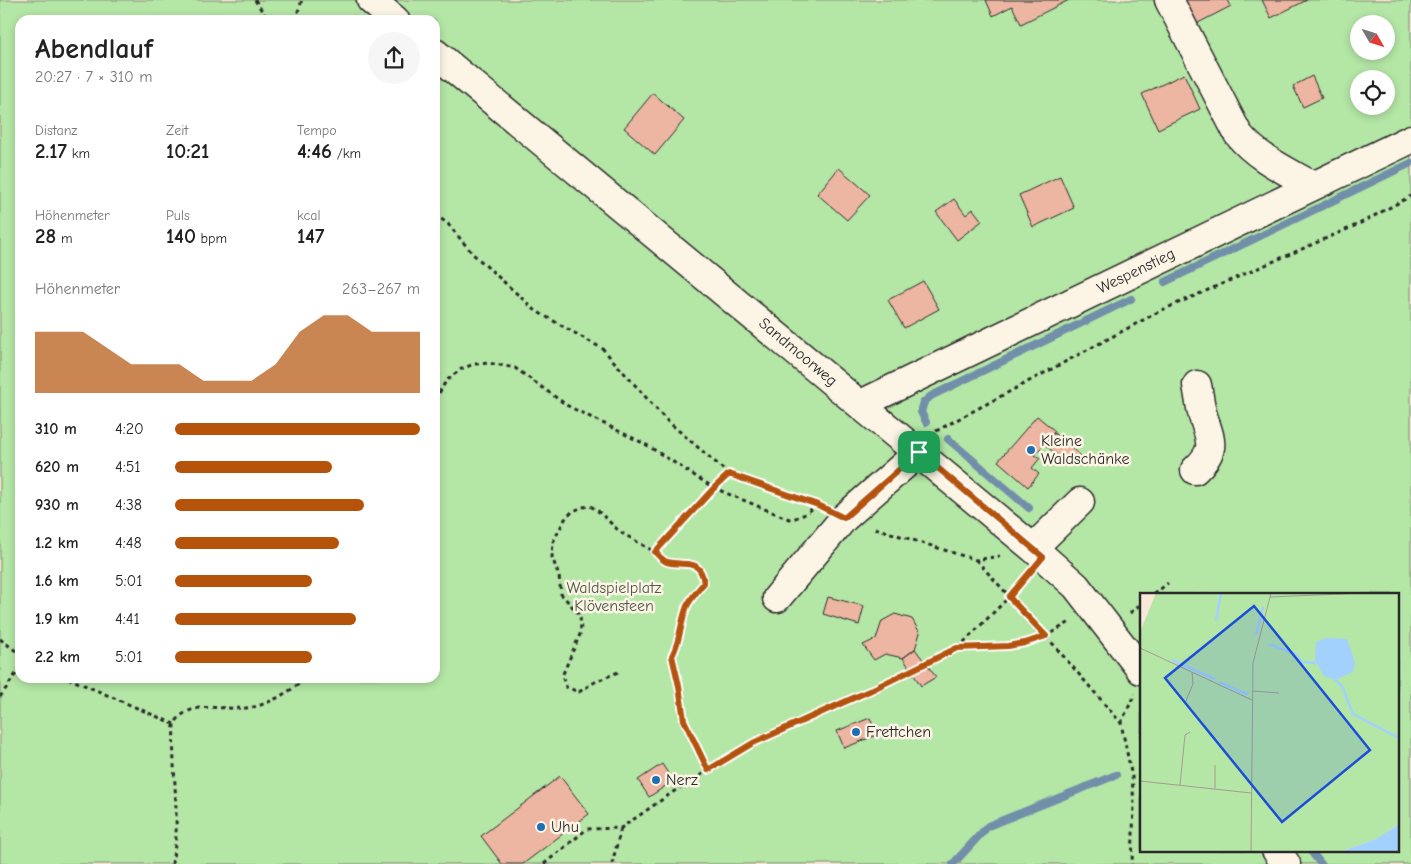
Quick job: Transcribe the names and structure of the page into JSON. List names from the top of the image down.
{
  "streets": {
    "street": ["Wespenstieg", "Sandmoorweg"]
  },
  "crossings": [
    ["Wespenstieg", "Sandmoorweg"]
  ],
  "parks": ["Waldspielplatz Klövensteen"],
  "places": [
    "Kleine Waldschänke",
    "Frettchen",
    "Nerz",
    "Uhu"
  ],
  "north": "bottom right",
  "page": {
    "heading": ["Abendlauf", "20:27 · 7 × 310 m"],
    "stats": [
      ["Distanz", "2.17 km"],
      ["Zeit", "10:21"],
      ["Tempo", "4:46 /km"],
      ["Höhenmeter", "28 m"],
      ["Puls", "140 bpm"],
      ["kcal", "147"]
    ],
    "chart": ["Höhenmeter", "263–267 m"],
    "list": [
      {
        "name": "310 m",
        "note": "4:20"
      },
      {
        "name": "620 m",
        "note": "4:51"
      },
      {
        "name": "930 m",
        "note": "4:38"
      },
      {
        "name": "1.2 km",
        "note": "4:48"
      },
      {
        "name": "1.6 km",
        "note": "5:01"
      },
      {
        "name": "1.9 km",
        "note": "4:41"
      },
      {
        "name": "2.2 km",
        "note": "5:01"
      }
    ]
  }
}
